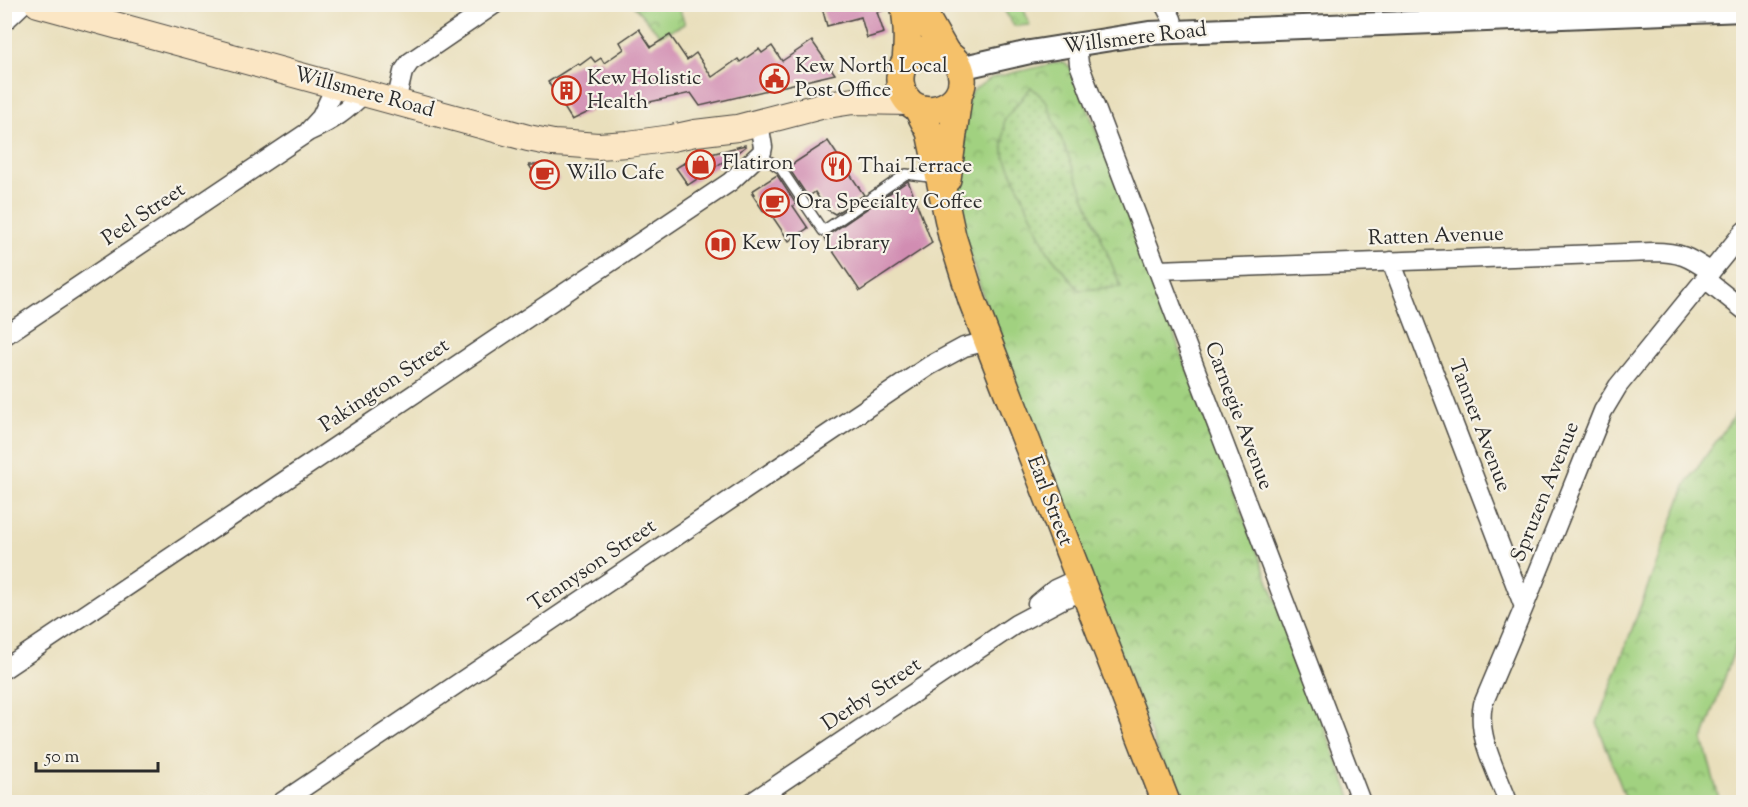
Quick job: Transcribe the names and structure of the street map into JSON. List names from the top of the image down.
{
  "streets": {
    "main road": ["Willsmere Road", "Earl Street"],
    "street": [
      "Peel Street",
      "Ratten Avenue",
      "Pakington Street",
      "Carnegie Avenue",
      "Tanner Avenue",
      "Spruzen Avenue",
      "Tennyson Street",
      "Derby Street"
    ]
  },
  "crossings": [
    ["Willsmere Road", "Peel Street"],
    ["Willsmere Road", "Carnegie Avenue"],
    ["Willsmere Road", "Earl Street"],
    ["Ratten Avenue", "Carnegie Avenue"],
    ["Ratten Avenue", "Tanner Avenue"],
    ["Ratten Avenue", "Spruzen Avenue"],
    ["Tanner Avenue", "Spruzen Avenue"],
    ["Earl Street", "Tennyson Street"],
    ["Earl Street", "Derby Street"]
  ],
  "places": {
    "public building": ["Kew North Local Post Office"],
    "building": ["Kew Holistic Health"],
    "shop": ["Flatiron"],
    "restaurant": ["Thai Terrace"],
    "cafe": ["Willo Cafe", "Ora Specialty Coffee"],
    "library": ["Kew Toy Library"]
  },
  "scale_bar": "50 m"
}
